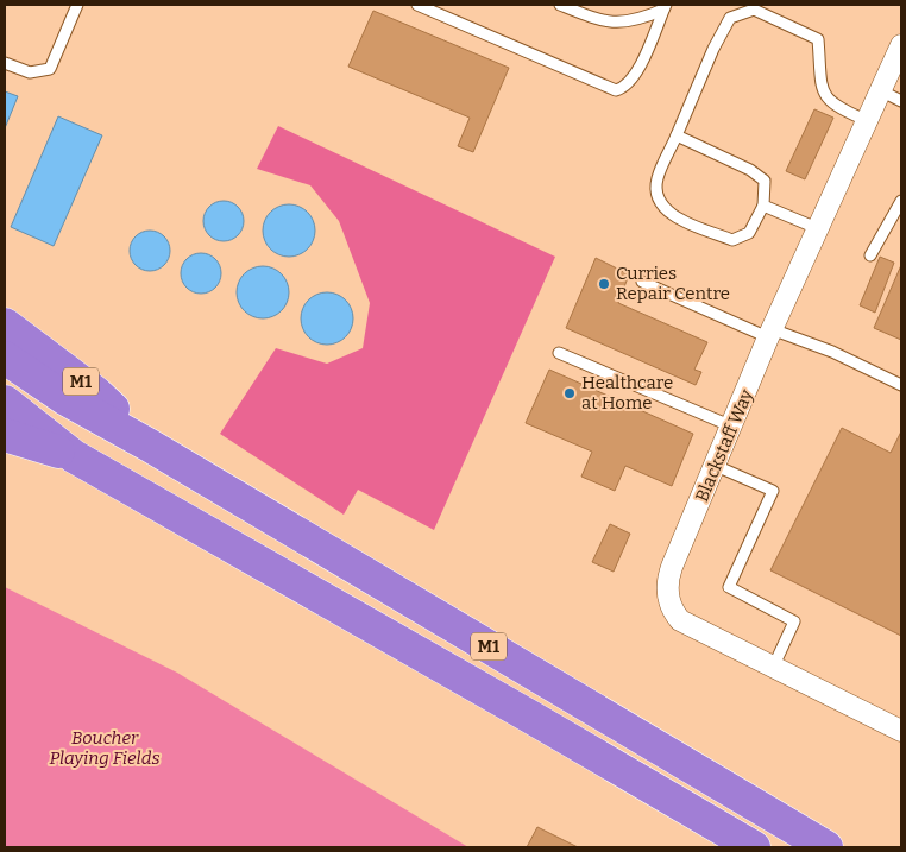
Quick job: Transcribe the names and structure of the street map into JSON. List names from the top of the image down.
{
  "streets": {
    "highway": ["M1"],
    "street": ["Blackstaff Way"]
  },
  "parks": ["Boucher Playing Fields"],
  "places": ["Curries Repair Centre", "Healthcare at Home"]
}
